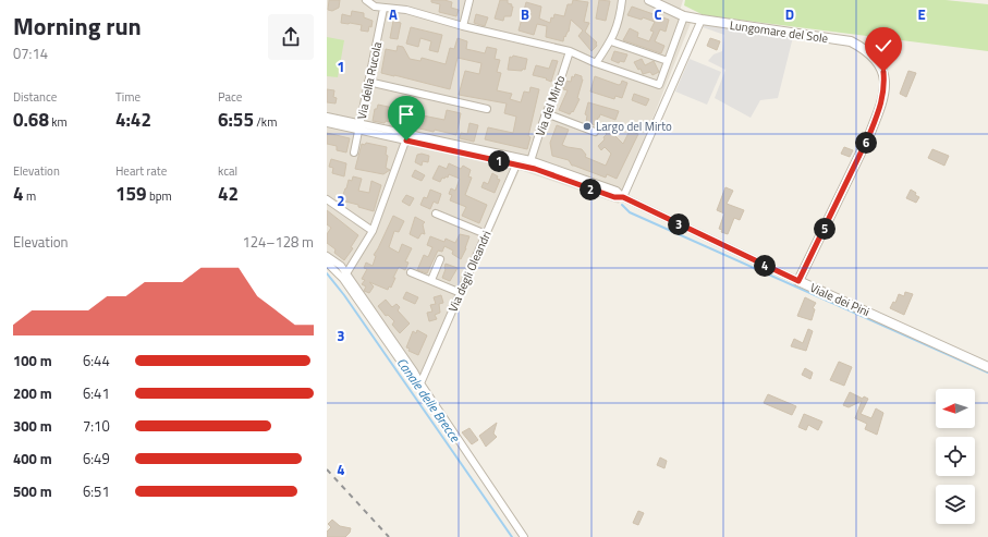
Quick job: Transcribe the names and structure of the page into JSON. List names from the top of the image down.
{
  "streets": {
    "street": [
      "Lungomare del Sole",
      "Via della Rucola",
      "Via del Mirto",
      "Via degli Oleandri",
      "Viale dei Pini"
    ]
  },
  "crossings": [
    ["Lungomare del Sole", "Viale dei Pini"],
    ["Via della Rucola", "Viale dei Pini"],
    ["Via del Mirto", "Viale dei Pini"],
    ["Via degli Oleandri", "Viale dei Pini"]
  ],
  "water": ["Canale delle Brecce"],
  "places": ["Largo del Mirto"],
  "north": "left",
  "page": {
    "heading": ["Morning run", "07:14"],
    "stats": [
      ["Distance", "0.68 km"],
      ["Time", "4:42"],
      ["Pace", "6:55 /km"],
      ["Elevation", "4 m"],
      ["Heart rate", "159 bpm"],
      ["kcal", "42"]
    ],
    "pins": [
      "6",
      "1",
      "2",
      "3",
      "5",
      "4"
    ],
    "chart": ["Elevation", "124–128 m"],
    "list": [
      {
        "name": "100 m",
        "note": "6:44"
      },
      {
        "name": "200 m",
        "note": "6:41"
      },
      {
        "name": "300 m",
        "note": "7:10"
      },
      {
        "name": "400 m",
        "note": "6:49"
      },
      {
        "name": "500 m",
        "note": "6:51"
      }
    ]
  },
  "grid": {
    "columns": [
      "A",
      "B",
      "C",
      "D",
      "E"
    ],
    "rows": [
      "1",
      "2",
      "3",
      "4"
    ]
  }
}
